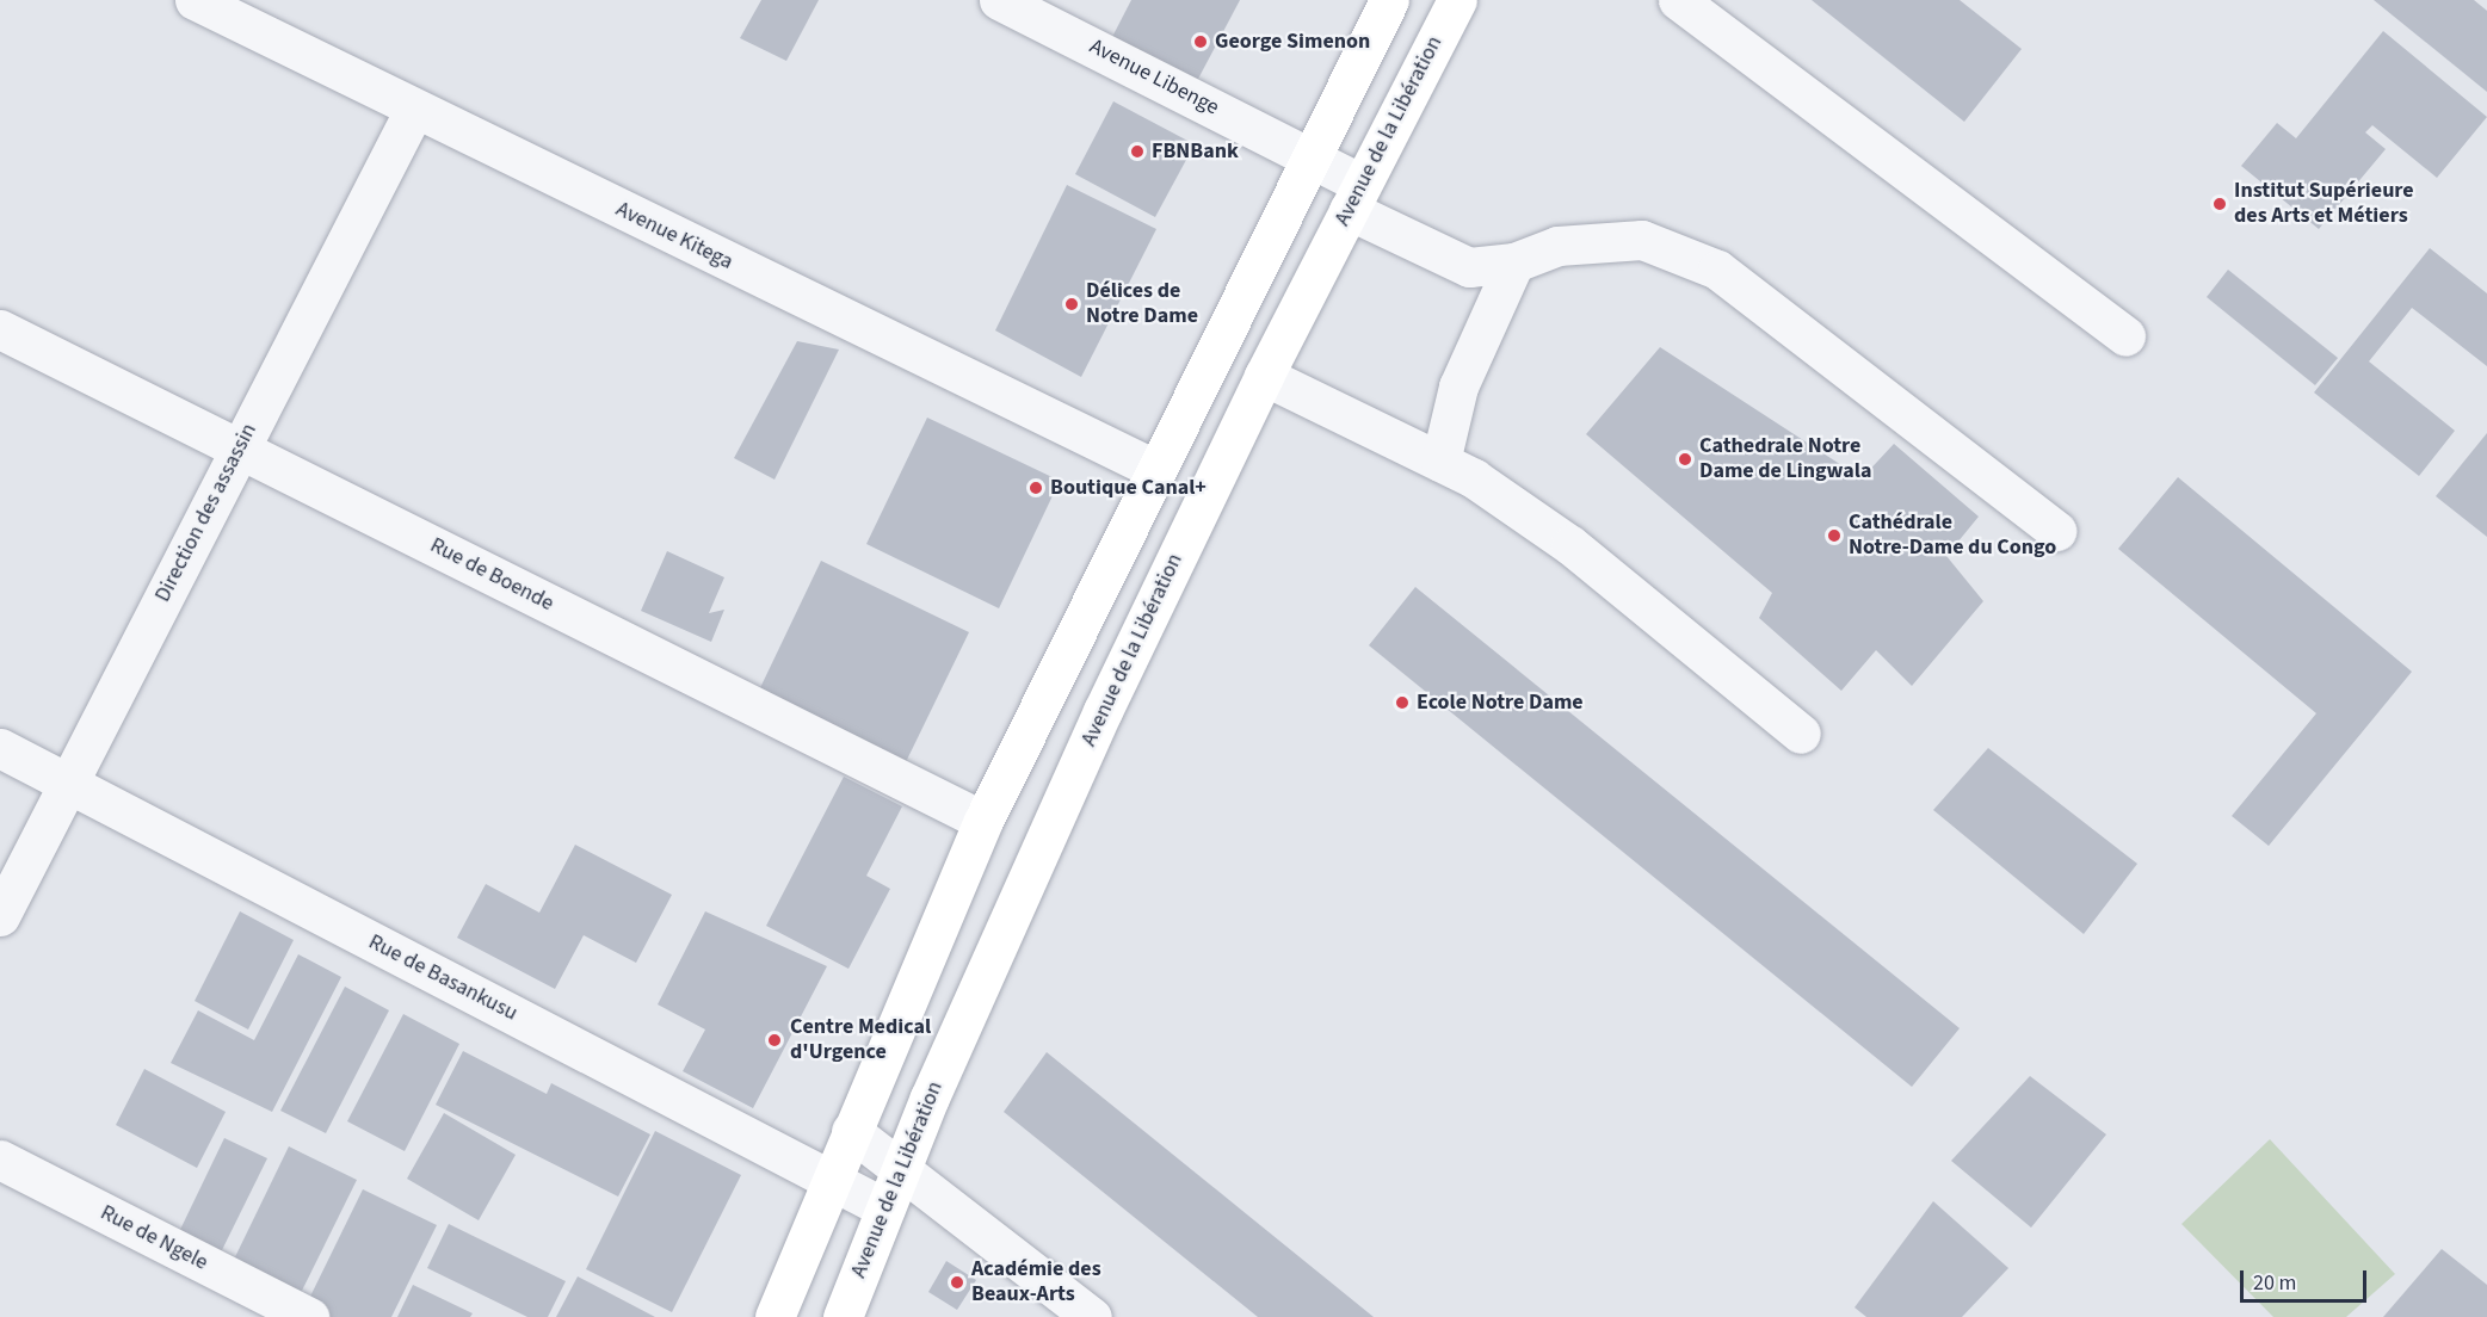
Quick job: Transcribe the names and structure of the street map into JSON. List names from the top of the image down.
{
  "streets": {
    "main road": ["Avenue de la Libération"],
    "street": [
      "Avenue Libenge",
      "Avenue Kitega",
      "Direction des assassin",
      "Rue de Boende",
      "Rue de Basankusu",
      "Rue de Ngele"
    ]
  },
  "crossings": [
    ["Avenue Libenge", "Avenue de la Libération"],
    ["Avenue de la Libération", "Rue de Basankusu"],
    ["Avenue Kitega", "Direction des assassin"],
    ["Direction des assassin", "Rue de Boende"],
    ["Direction des assassin", "Rue de Basankusu"]
  ],
  "places": [
    "George Simenon",
    "FBNBank",
    "Institut Supérieure des Arts et Métiers",
    "Délices de Notre Dame",
    "Cathedrale Notre Dame de Lingwala",
    "Boutique Canal+",
    "Cathédrale Notre-Dame du Congo",
    "Ecole Notre Dame",
    "Centre Medical d'Urgence",
    "Académie des Beaux-Arts"
  ],
  "scale_bar": "20 m"
}
